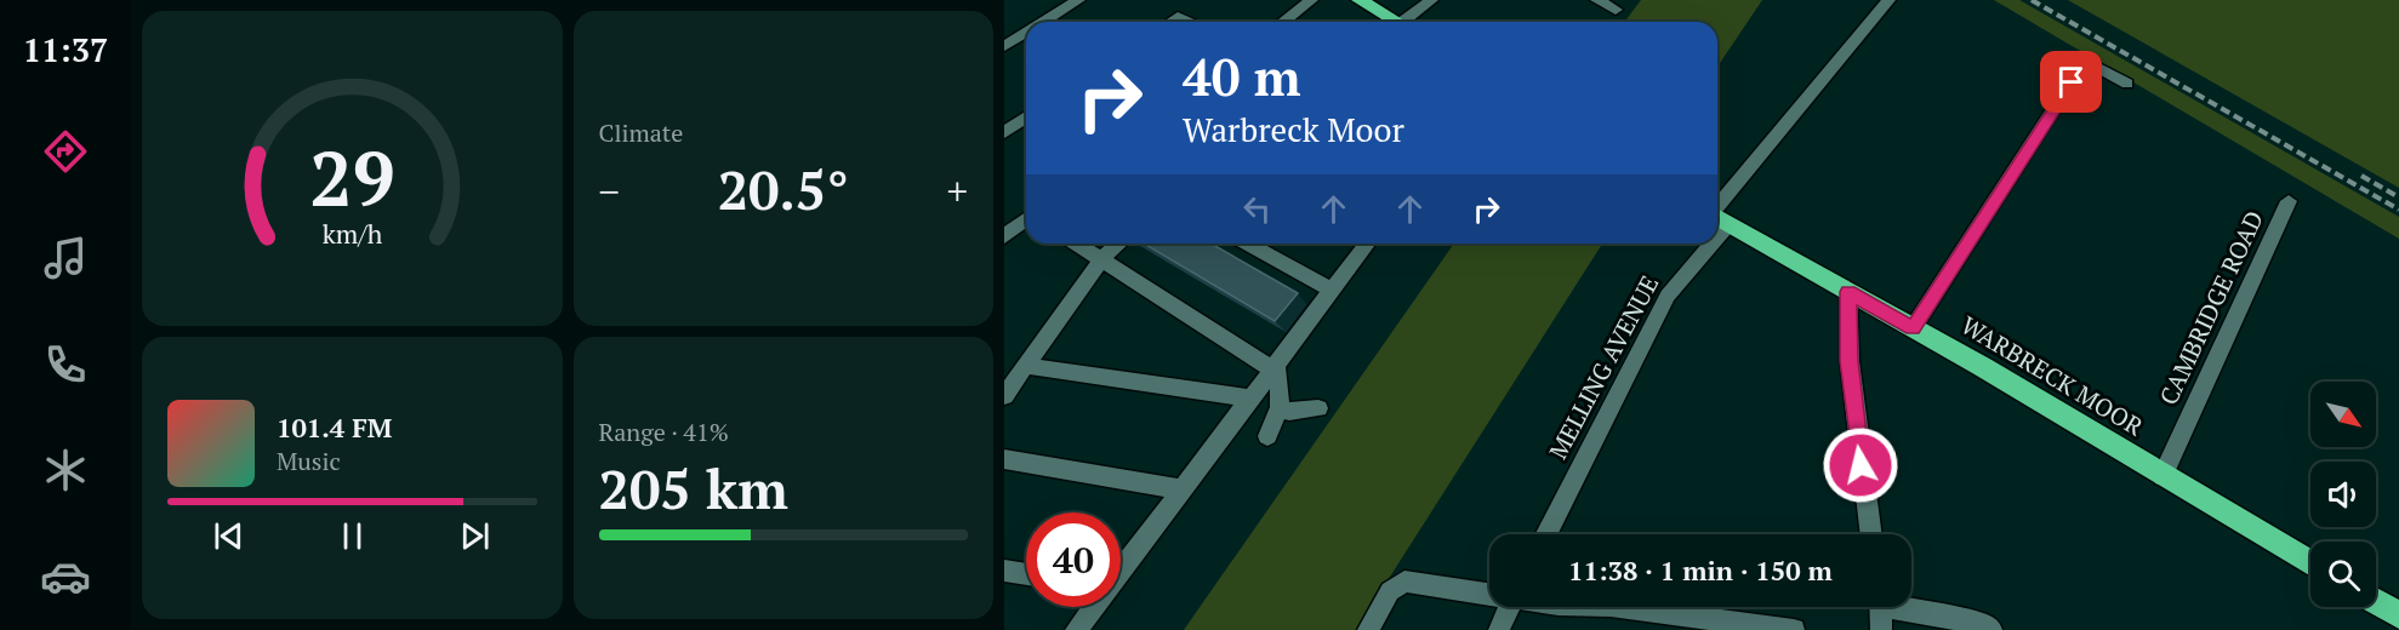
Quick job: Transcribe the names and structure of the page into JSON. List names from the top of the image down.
{
  "streets": {
    "highway": ["WARBRECK MOOR"],
    "street": ["CAMBRIDGE ROAD", "MELLING AVENUE"]
  },
  "crossings": [
    ["CAMBRIDGE ROAD", "WARBRECK MOOR"],
    ["MELLING AVENUE", "WARBRECK MOOR"]
  ],
  "north": "bottom right",
  "page": {
    "tabs": "11:37",
    "tile": [
      "Climate",
      ["Range · 41%", "205 km"]
    ],
    "turn": ["40 m", "Warbreck Moor"],
    "heat": ["−", "20.5°", "+"],
    "song": ["101.4 FM", "Music"],
    "limit": "40",
    "trip": "11:38 · 1 min · 150 m",
    "gauge": ["29", "km/h"]
  }
}
